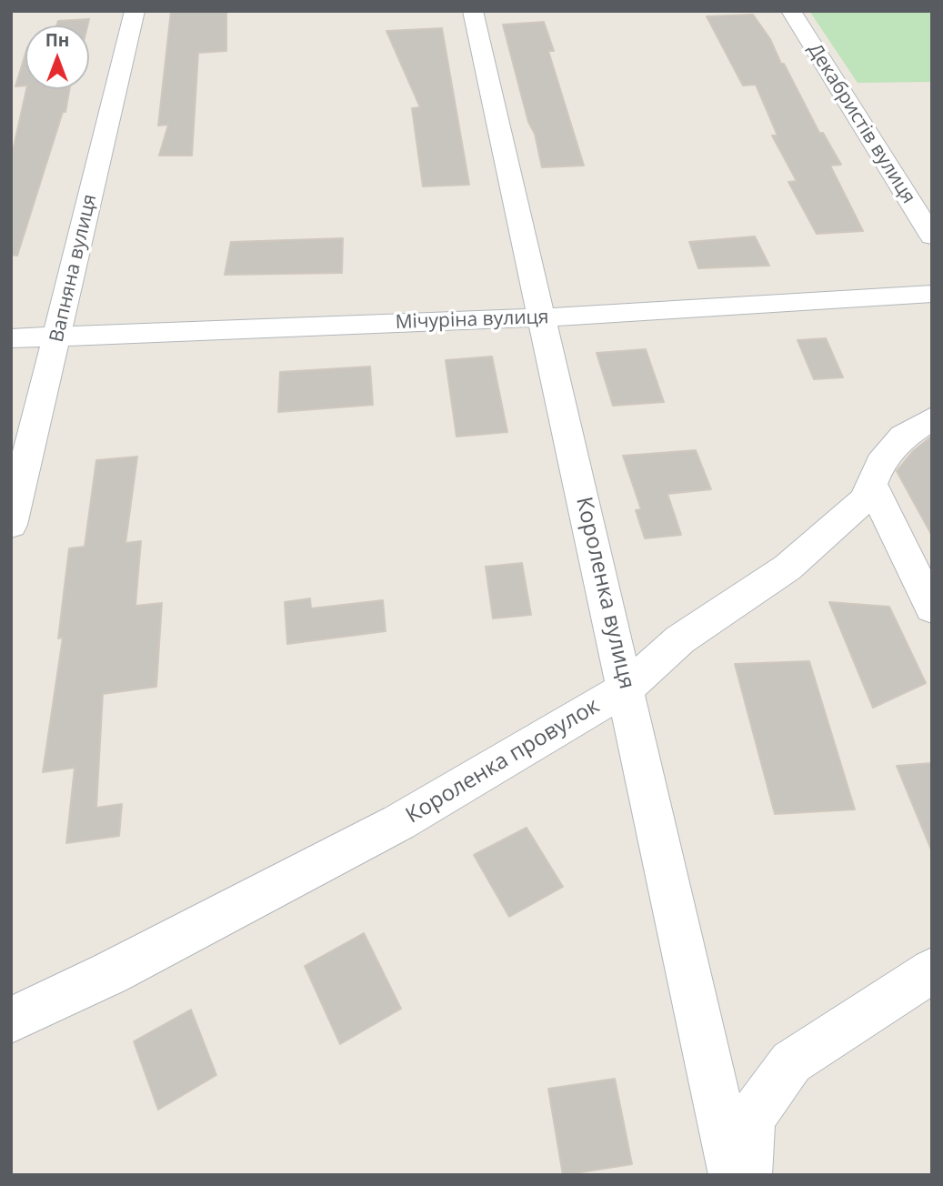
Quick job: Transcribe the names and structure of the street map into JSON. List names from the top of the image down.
{
  "streets": {
    "street": [
      "Декабристів вулиця",
      "Вапняна вулиця",
      "Мічуріна вулиця",
      "Короленка вулиця",
      "Короленка провулок"
    ]
  },
  "crossings": [
    ["Вапняна вулиця", "Мічуріна вулиця"],
    ["Мічуріна вулиця", "Короленка вулиця"],
    ["Короленка вулиця", "Короленка провулок"]
  ],
  "north": "top"
}
